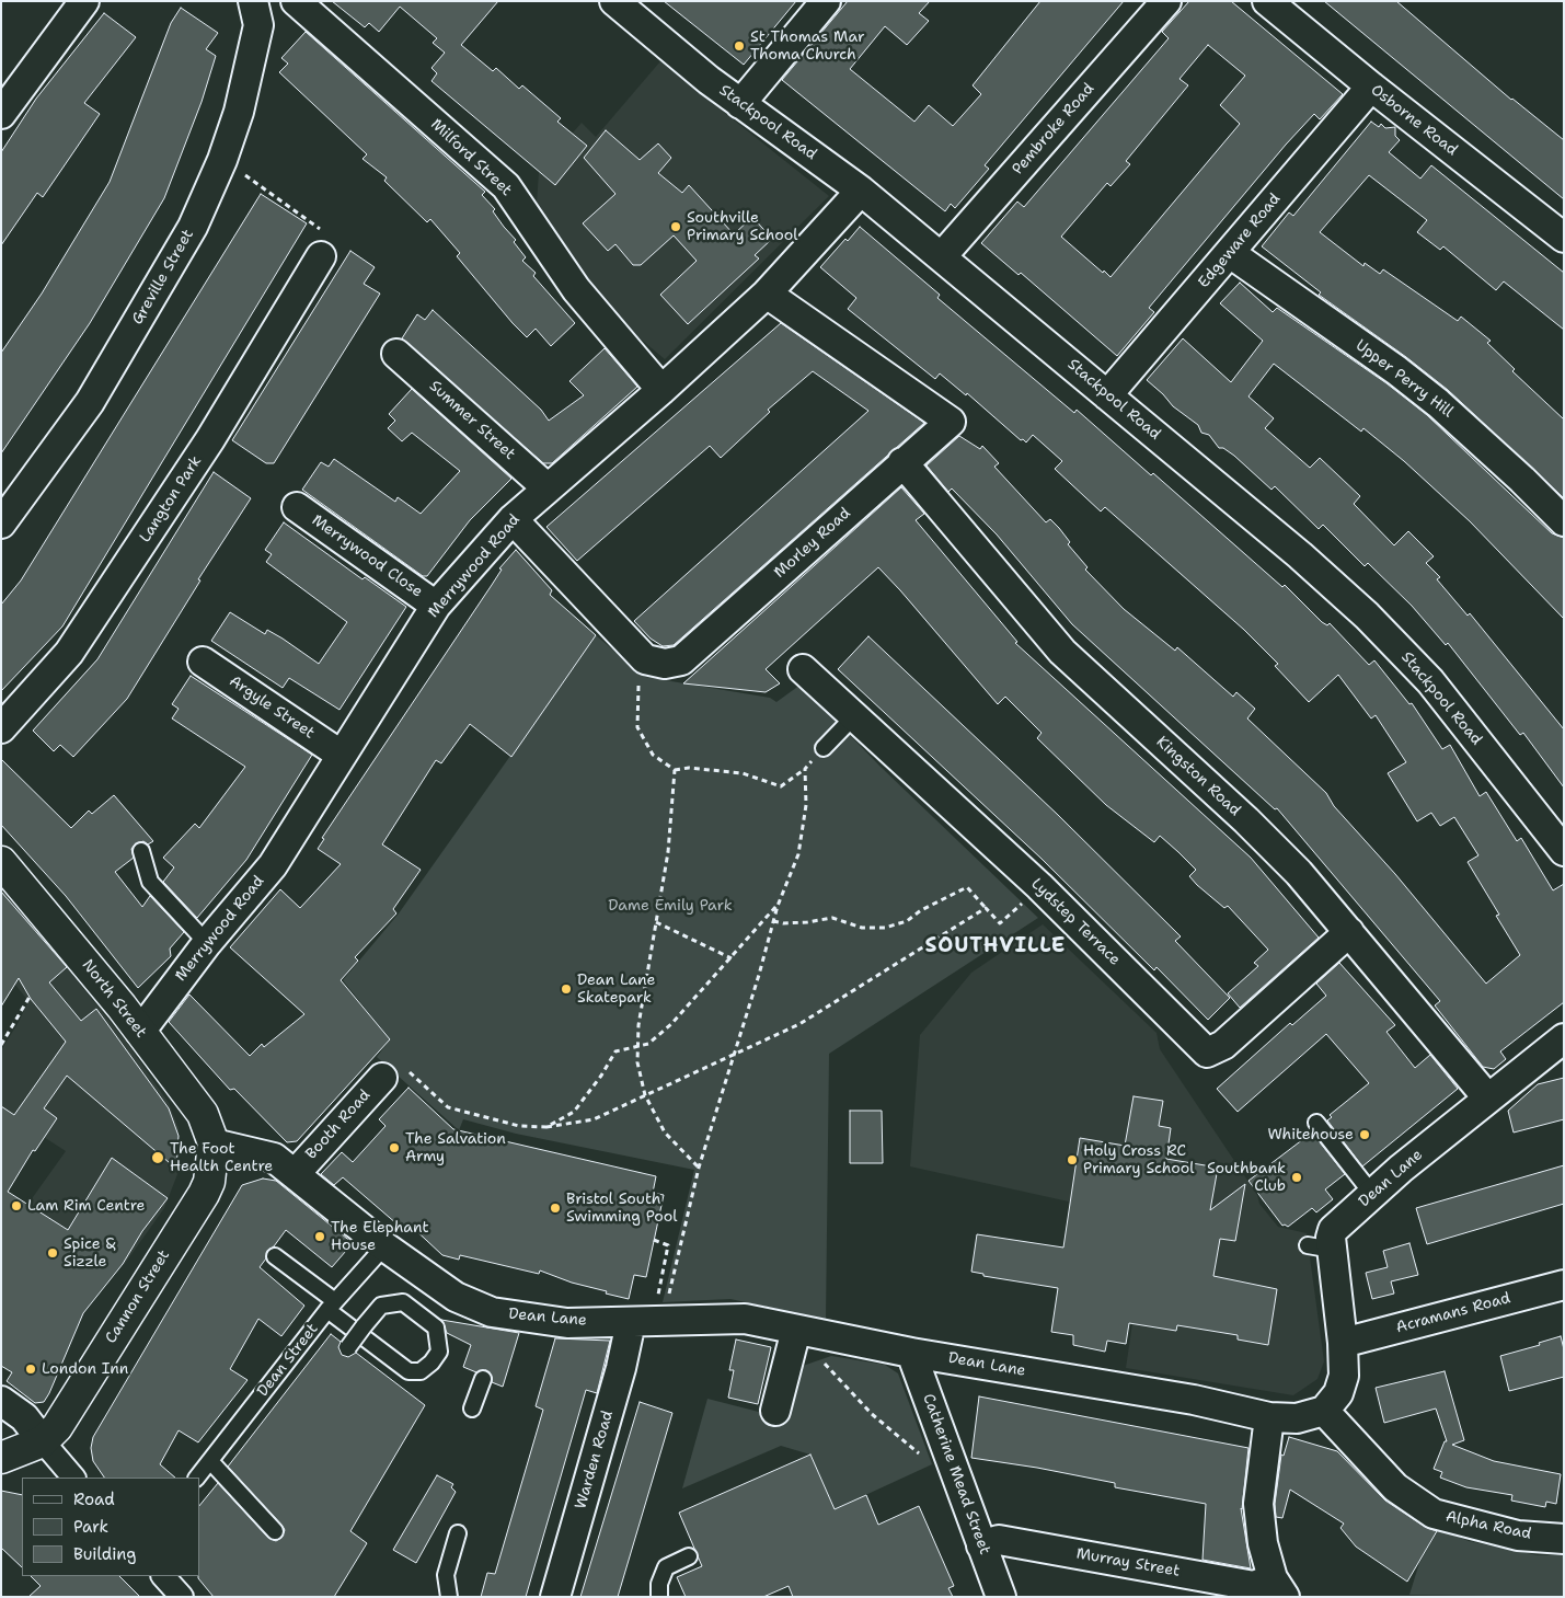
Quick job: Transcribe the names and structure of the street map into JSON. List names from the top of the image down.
{
  "streets": {
    "main road": ["North Street", "Cannon Street"],
    "street": [
      "Osborne Road",
      "Stackpool Road",
      "Pembroke Road",
      "Milford Street",
      "Edgeware Road",
      "Greville Street",
      "Upper Perry Hill",
      "Summer Street",
      "Langton Park",
      "Morley Road",
      "Merrywood Close",
      "Merrywood Road",
      "Argyle Street",
      "Kingston Road",
      "Lydstep Terrace",
      "Booth Road",
      "Dean Lane",
      "Acramans Road",
      "Warden Road",
      "Catherine Mead Street",
      "Alpha Road",
      "Murray Street"
    ],
    "lane": ["Dean Street"]
  },
  "crossings": [
    ["Osborne Road", "Edgeware Road"],
    ["Stackpool Road", "Pembroke Road"],
    ["Stackpool Road", "Edgeware Road"],
    ["Stackpool Road", "Merrywood Road"],
    ["Milford Street", "Merrywood Road"],
    ["Edgeware Road", "Upper Perry Hill"],
    ["Summer Street", "Merrywood Road"],
    ["Morley Road", "Merrywood Road"],
    ["Morley Road", "Kingston Road"],
    ["Merrywood Close", "Merrywood Road"],
    ["Merrywood Road", "Argyle Street"],
    ["Merrywood Road", "North Street"],
    ["Kingston Road", "Lydstep Terrace"],
    ["Kingston Road", "Dean Lane"],
    ["North Street", "Dean Lane"],
    ["North Street", "Cannon Street"],
    ["Booth Road", "Dean Lane"],
    ["Dean Lane", "Cannon Street"],
    ["Dean Lane", "Acramans Road"],
    ["Dean Lane", "Dean Street"],
    ["Dean Lane", "Warden Road"],
    ["Dean Lane", "Catherine Mead Street"],
    ["Dean Lane", "Alpha Road"],
    ["Catherine Mead Street", "Murray Street"]
  ],
  "districts": ["SOUTHVILLE"],
  "parks": ["Dame Emily Park"],
  "places": [
    "St Thomas Mar Thoma Church",
    "Southville Primary School",
    "Dean Lane Skatepark",
    "Whitehouse",
    "The Salvation Army",
    "The Foot Health Centre",
    "Holy Cross RC Primary School",
    "Southbank Club",
    "Lam Rim Centre",
    "Bristol South Swimming Pool",
    "The Elephant House",
    "Spice & Sizzle",
    "London Inn"
  ],
  "legend": ["Road", "Park", "Building"]
}
